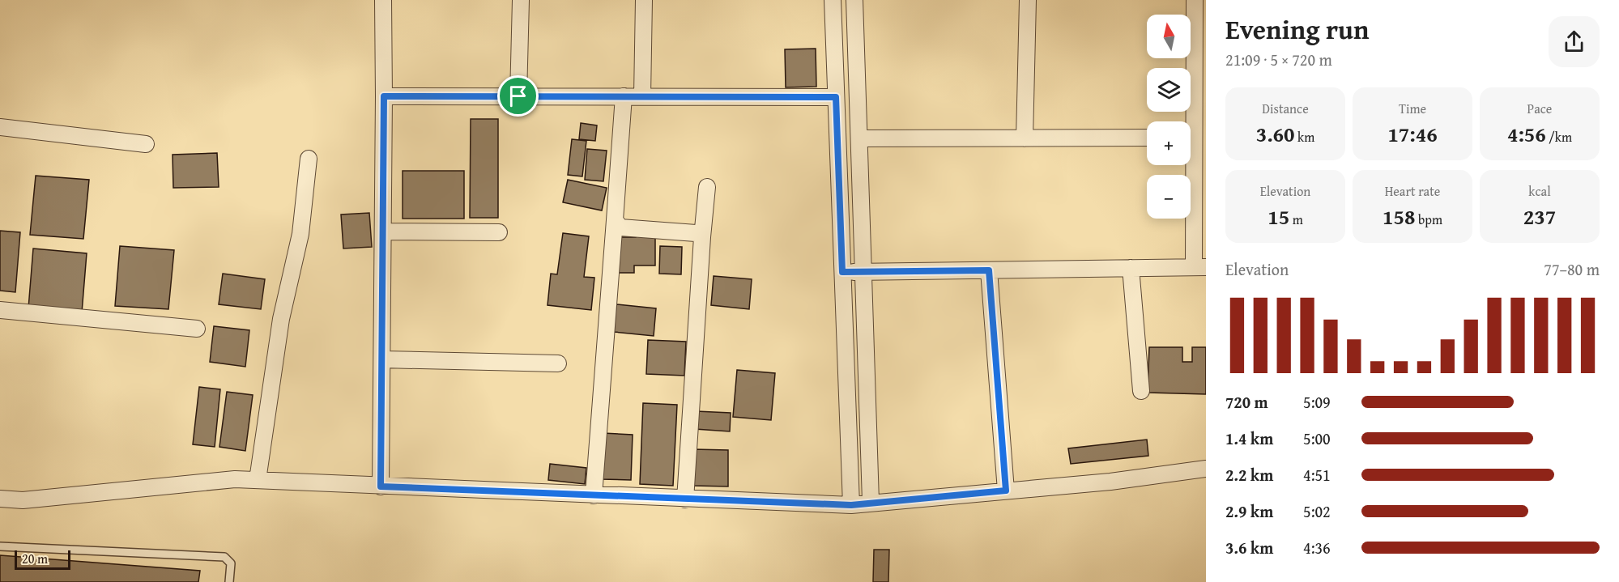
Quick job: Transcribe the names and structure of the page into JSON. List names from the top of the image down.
{
  "scale_bar": "20 m",
  "north": "top",
  "page": {
    "heading": ["Evening run", "21:09 · 5 × 720 m"],
    "map_buttons": ["+", "−"],
    "stats": [
      ["Distance", "3.60 km"],
      ["Time", "17:46"],
      ["Pace", "4:56 /km"],
      ["Elevation", "15 m"],
      ["Heart rate", "158 bpm"],
      ["kcal", "237"]
    ],
    "chart": ["Elevation", "77–80 m"],
    "list": [
      {
        "name": "720 m",
        "note": "5:09"
      },
      {
        "name": "1.4 km",
        "note": "5:00"
      },
      {
        "name": "2.2 km",
        "note": "4:51"
      },
      {
        "name": "2.9 km",
        "note": "5:02"
      },
      {
        "name": "3.6 km",
        "note": "4:36"
      }
    ],
    "scale": "20 m"
  }
}
